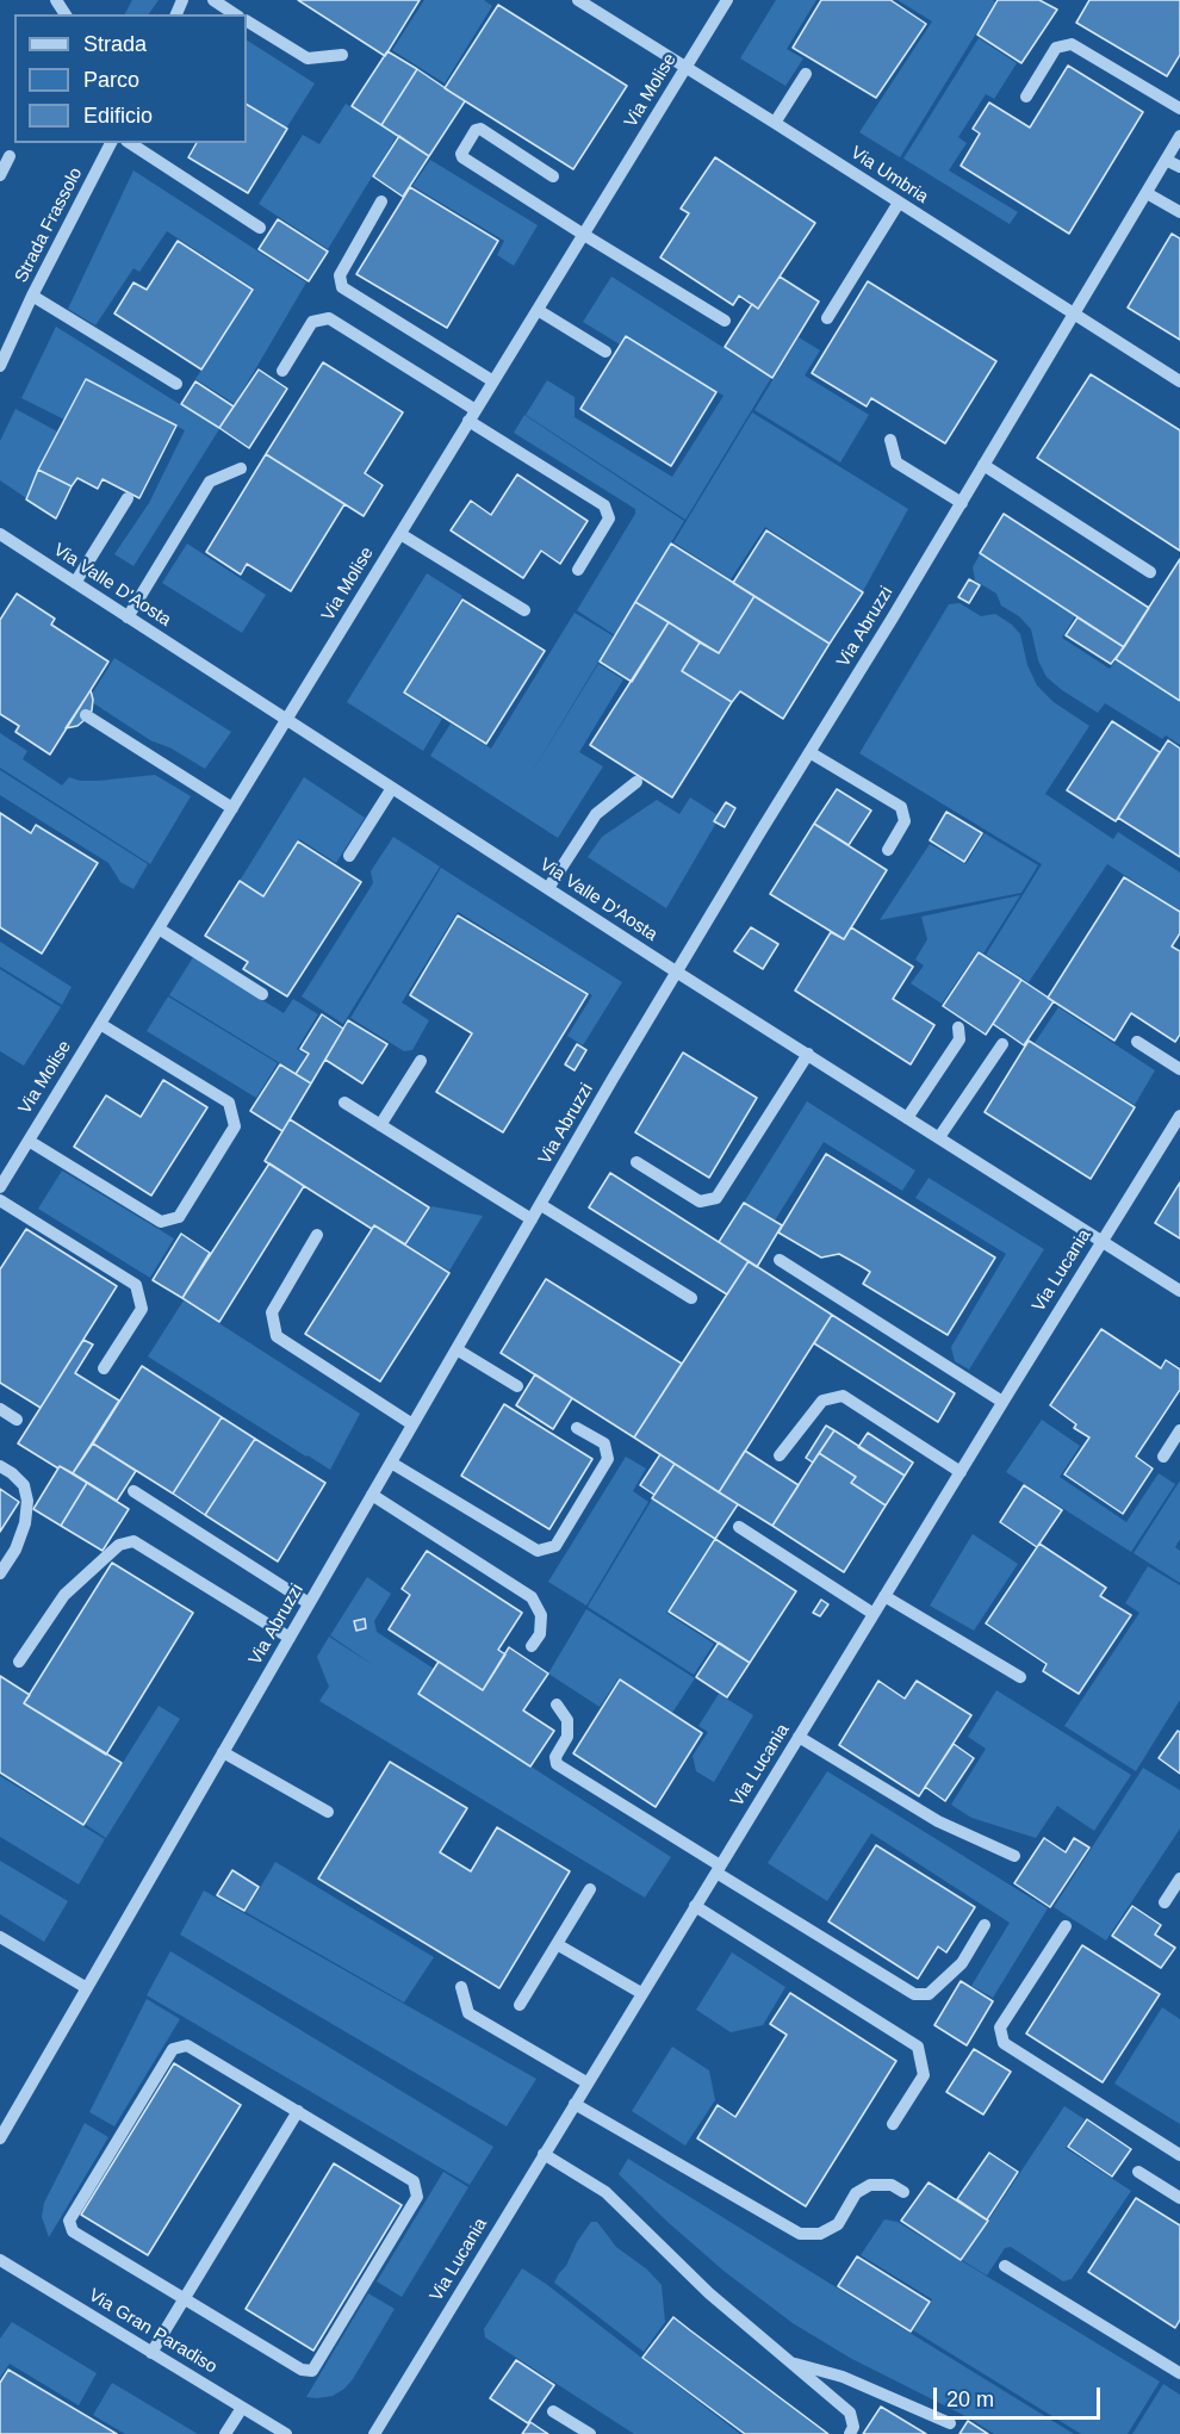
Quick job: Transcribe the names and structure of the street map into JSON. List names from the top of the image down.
{
  "streets": {
    "street": [
      "Via Molise",
      "Via Umbria",
      "Strada Frassolo",
      "Via Valle D'Aosta",
      "Via Abruzzi",
      "Via Lucania",
      "Via Gran Paradiso"
    ]
  },
  "crossings": [
    ["Via Molise", "Via Umbria"],
    ["Via Molise", "Via Valle D'Aosta"],
    ["Via Umbria", "Via Abruzzi"],
    ["Via Valle D'Aosta", "Via Abruzzi"],
    ["Via Valle D'Aosta", "Via Lucania"]
  ],
  "legend": ["Strada", "Parco", "Edificio"],
  "scale_bar": "20 m"
}
